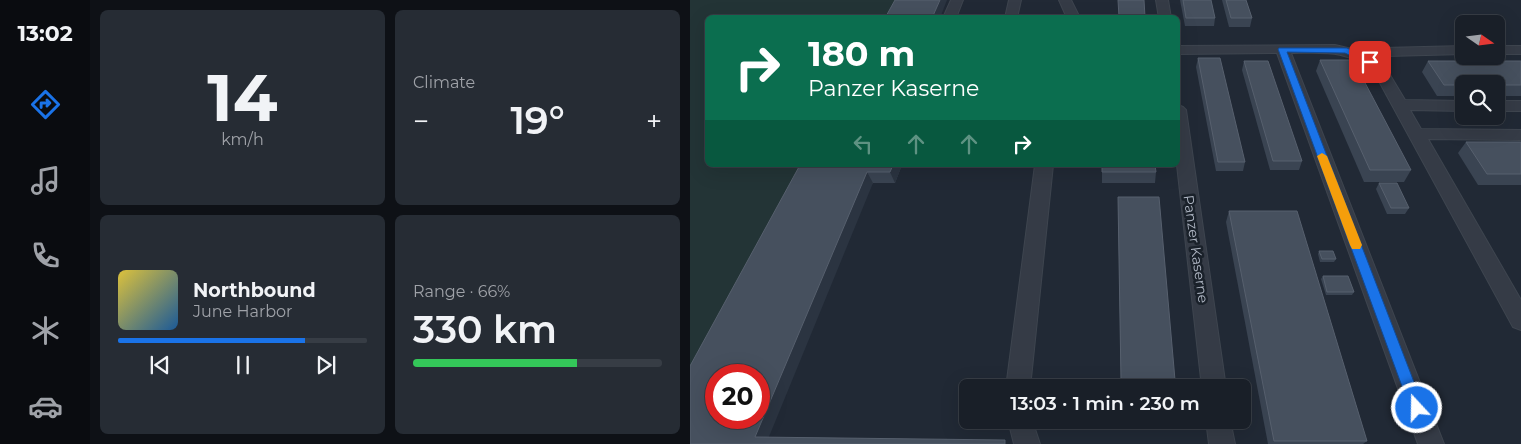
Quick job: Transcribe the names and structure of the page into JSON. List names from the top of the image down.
{
  "streets": {
    "lane": ["Panzer Kaserne"]
  },
  "north": "right",
  "page": {
    "tabs": "13:02",
    "tile": [
      ["14", "km/h"],
      "Climate",
      ["Range · 66%", "330 km"]
    ],
    "turn": ["180 m", "Panzer Kaserne"],
    "heat": ["−", "19°", "+"],
    "song": ["Northbound", "June Harbor"],
    "limit": "20",
    "trip": "13:03 · 1 min · 230 m"
  }
}
